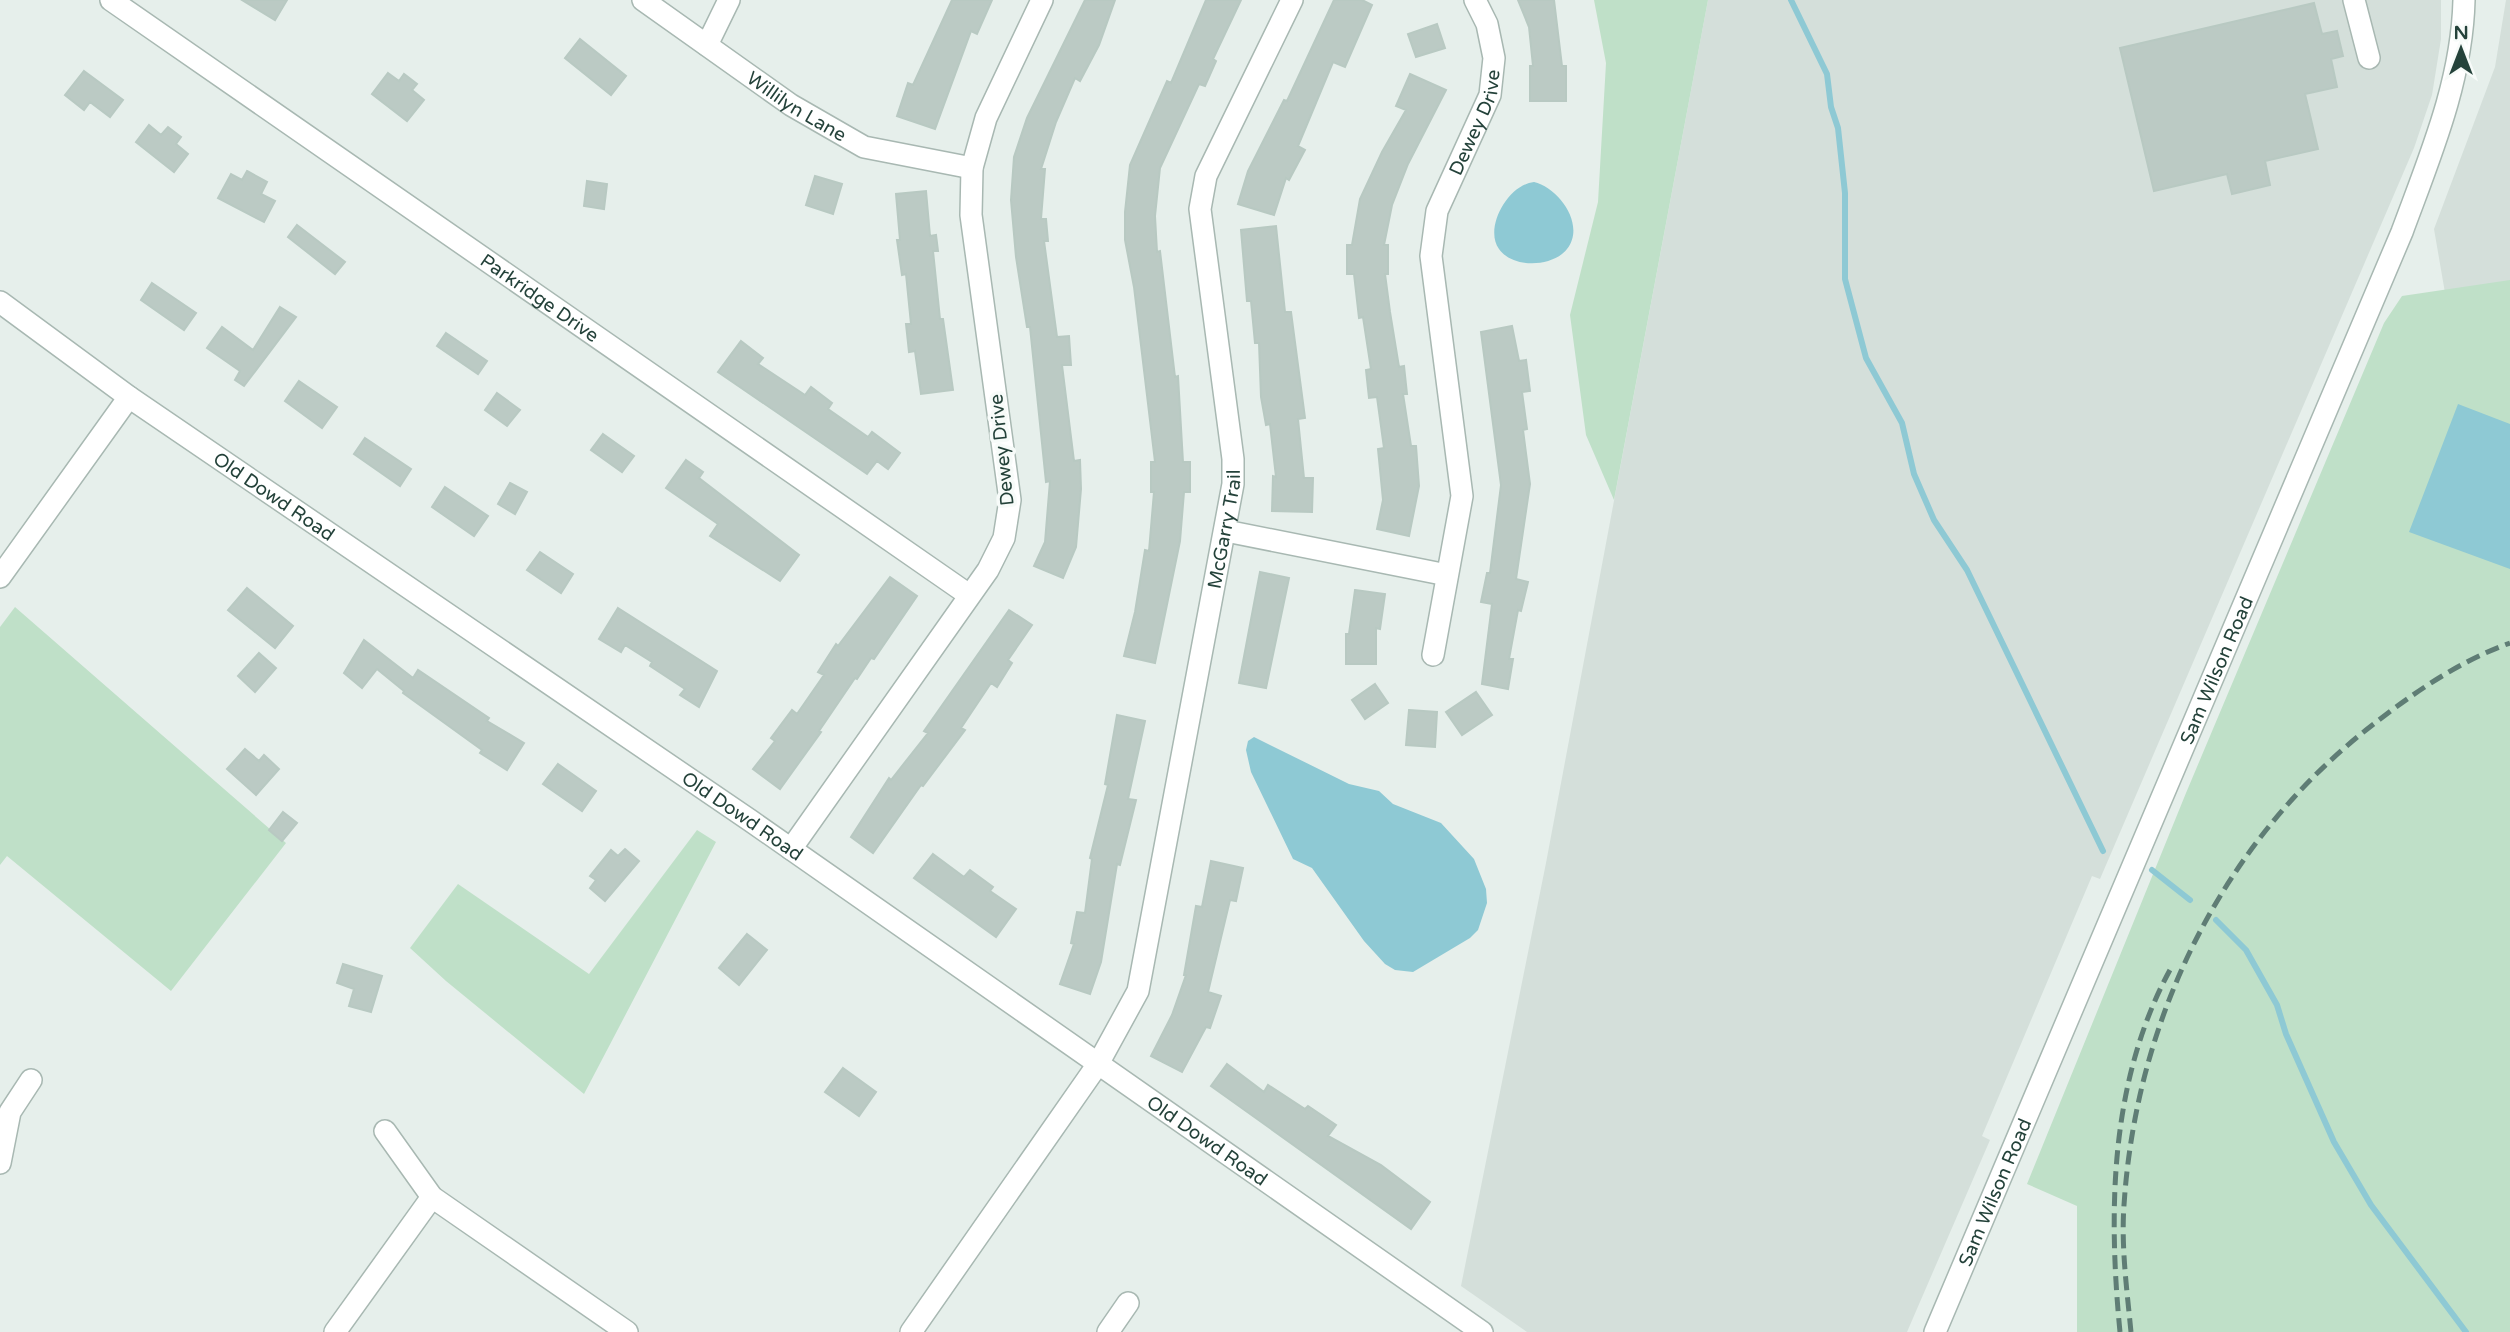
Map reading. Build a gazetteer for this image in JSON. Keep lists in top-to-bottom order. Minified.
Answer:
{"streets":{"street":["Willilyn Lane","Dewey Drive","Parkridge Drive","Old Dowd Road","McGarry Trail","Sam Wilson Road"]},"crossings":[["Willilyn Lane","Dewey Drive"],["Dewey Drive","Parkridge Drive"],["Dewey Drive","Old Dowd Road"],["Old Dowd Road","McGarry Trail"]],"north":"top"}
